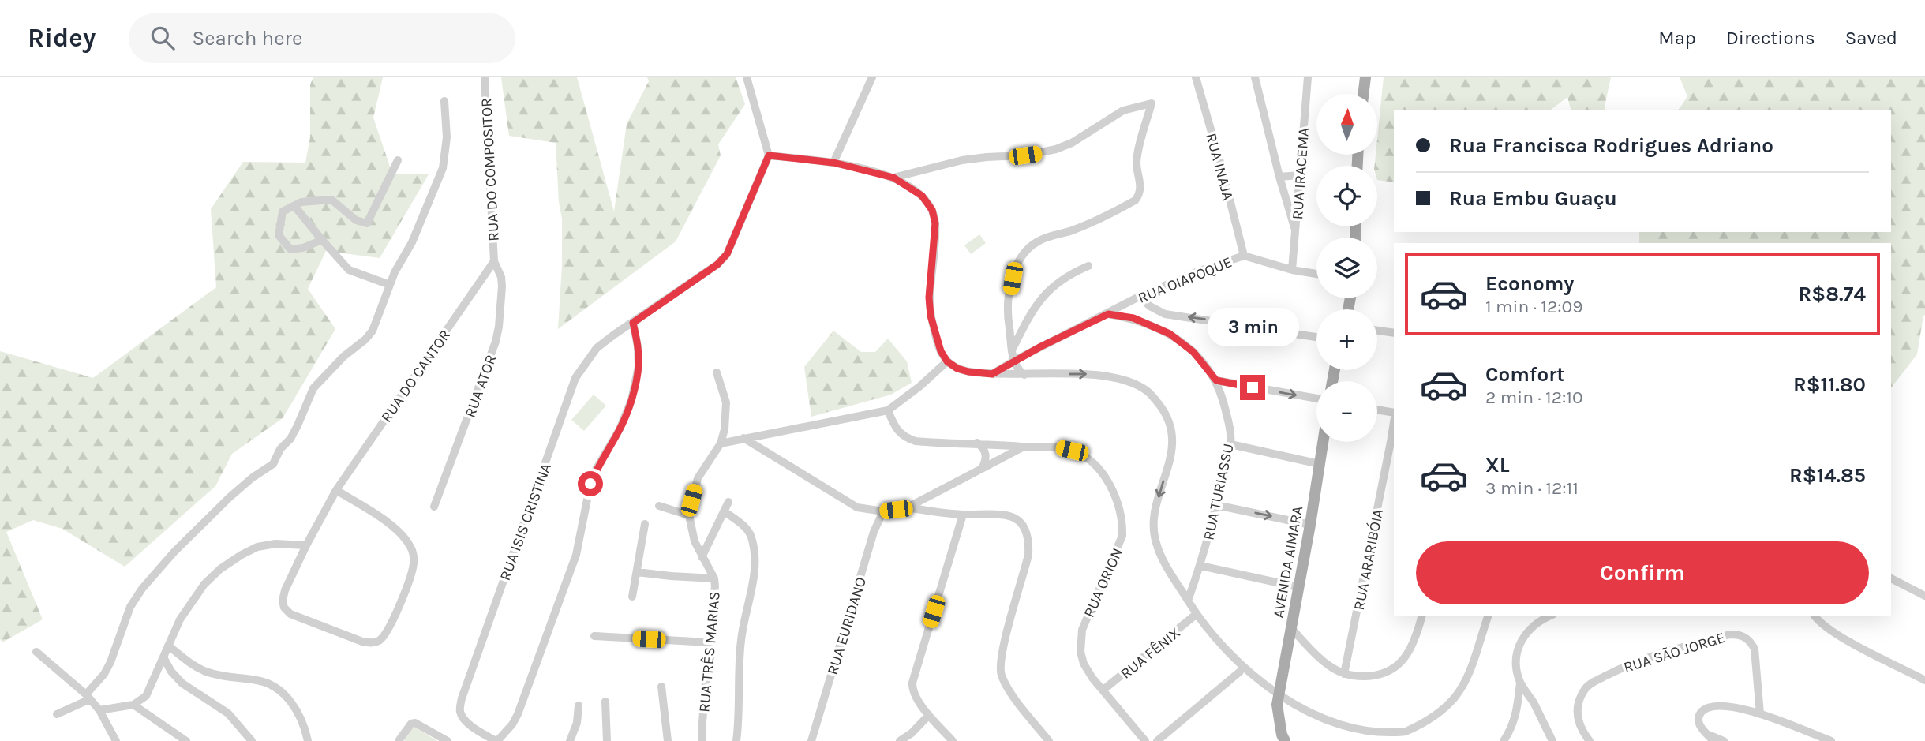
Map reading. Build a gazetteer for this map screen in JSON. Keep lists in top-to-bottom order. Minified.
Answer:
{"streets":{"main road":["AVENIDA AIMARA"],"street":["RUA INAJA","RUA DO COMPOSITOR","RUA IRACEMA","RUA OIAPOQUE","RUA DO CANTOR","RUA ATOR","RUA TURIASSU","RUA ISIS CRISTINA","RUA ARARIBÓIA","RUA ORION","RUA EURIDANO","RUA TRÊS MARIAS","RUA SÃO JORGE","RUA FÊNIX"]},"crossings":[["RUA INAJA","RUA OIAPOQUE"],["RUA DO COMPOSITOR","RUA DO CANTOR"],["RUA DO COMPOSITOR","RUA ATOR"],["RUA IRACEMA","RUA OIAPOQUE"],["RUA OIAPOQUE","RUA TURIASSU"],["RUA DO CANTOR","RUA ATOR"],["RUA ORION","RUA FÊNIX"]],"north":"top","page":{"header":"Ridey","search":"Search here","nav":["Map","Directions","Saved"],"map_buttons":["+","−"],"banner":["Rua Francisca Rodrigues Adriano","Rua Embu Guaçu"],"list":[{"name":"Economy","note":"1 min · 12:09","value":"R$8.74"},{"name":"Comfort","note":"2 min · 12:10","value":"R$11.80"},{"name":"XL","note":"3 min · 12:11","value":"R$14.85"}],"bubble":"3 min","buttons":"Confirm"}}
